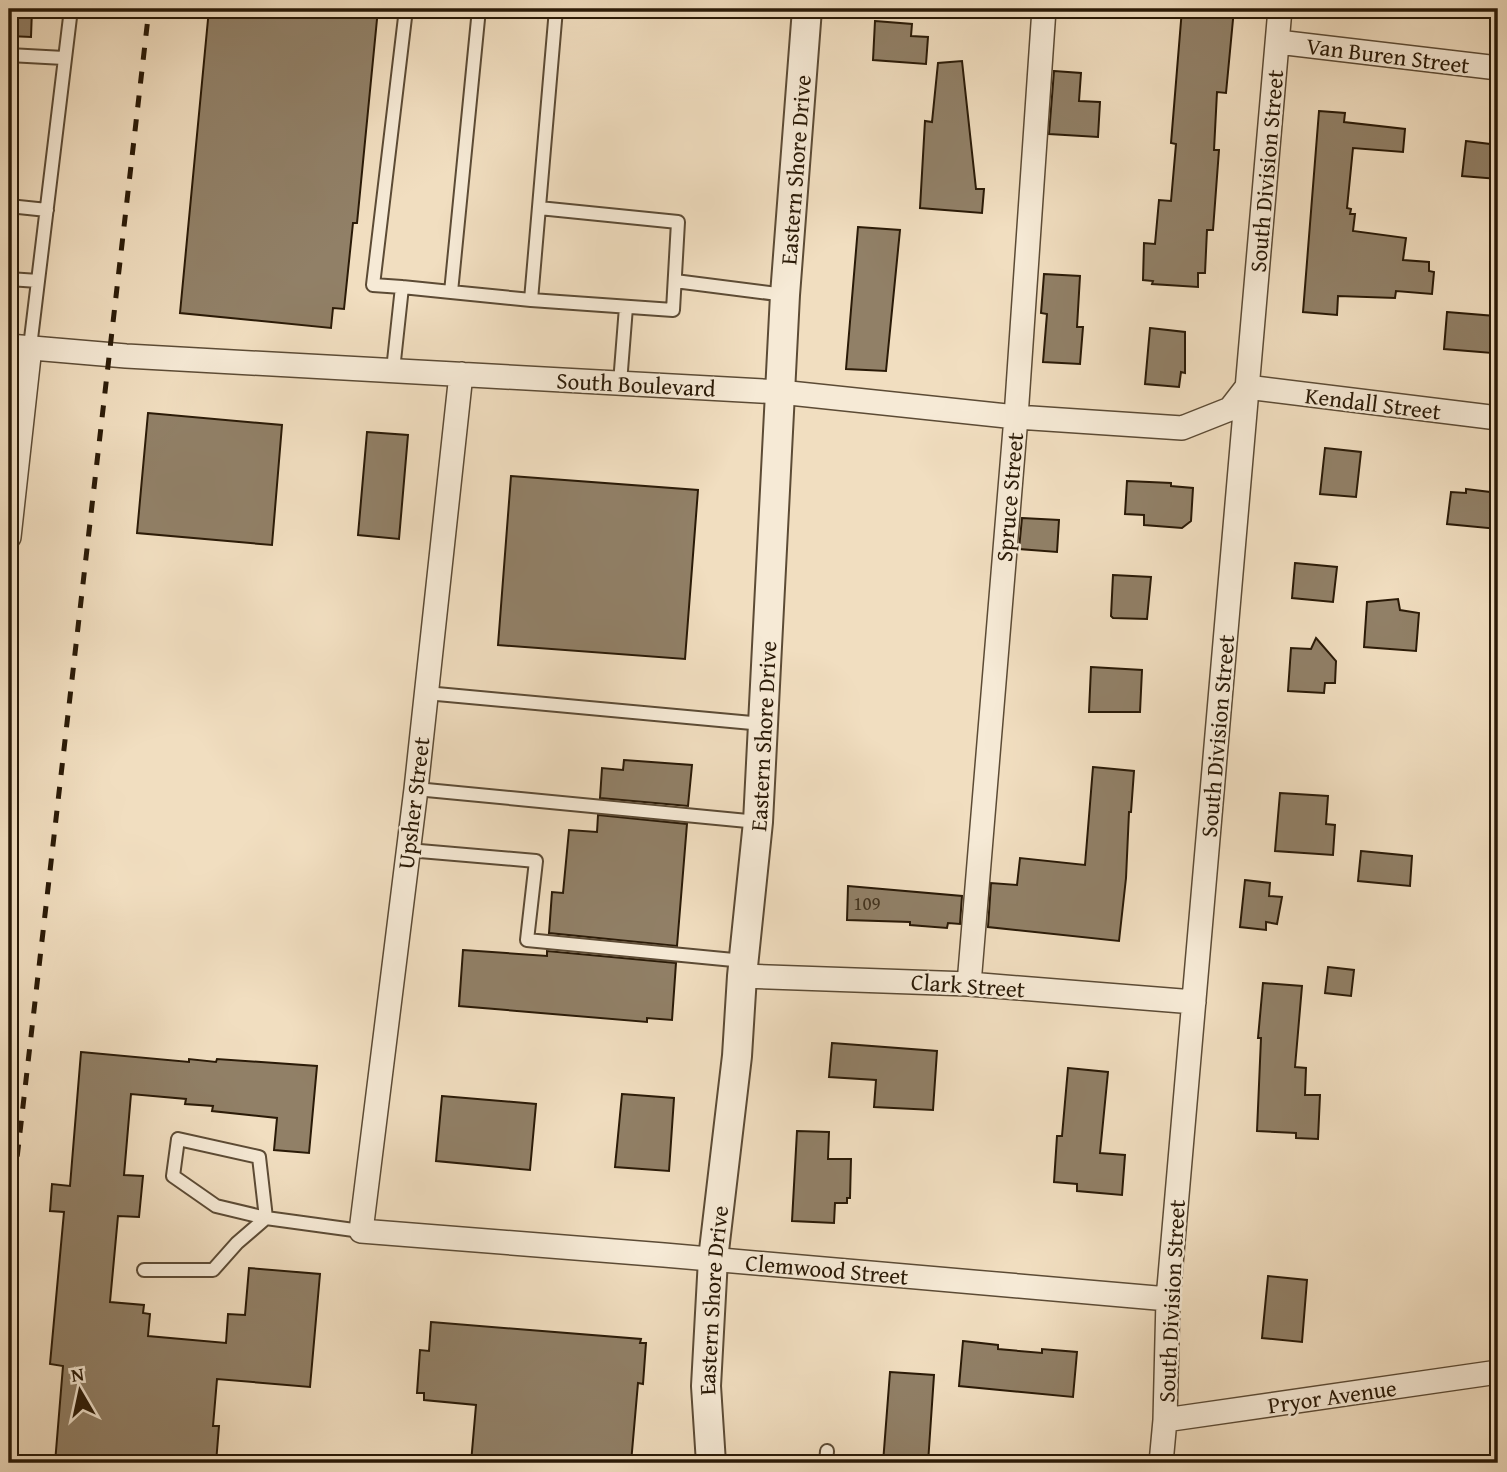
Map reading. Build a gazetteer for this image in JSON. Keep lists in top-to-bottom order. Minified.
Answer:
{"streets":{"street":["Van Buren Street","Eastern Shore Drive","South Division Street","South Boulevard","Kendall Street","Spruce Street","Upsher Street","Clark Street","Clemwood Street","Pryor Avenue"]},"crossings":[["Van Buren Street","South Division Street"],["Eastern Shore Drive","South Boulevard"],["Eastern Shore Drive","Clark Street"],["Eastern Shore Drive","Clemwood Street"],["South Division Street","South Boulevard"],["South Division Street","Kendall Street"],["South Division Street","Clark Street"],["South Division Street","Clemwood Street"],["South Division Street","Pryor Avenue"],["South Boulevard","Kendall Street"],["South Boulevard","Spruce Street"],["South Boulevard","Upsher Street"],["Spruce Street","Clark Street"],["Upsher Street","Clemwood Street"]],"house_numbers":["109"],"north":"top"}
